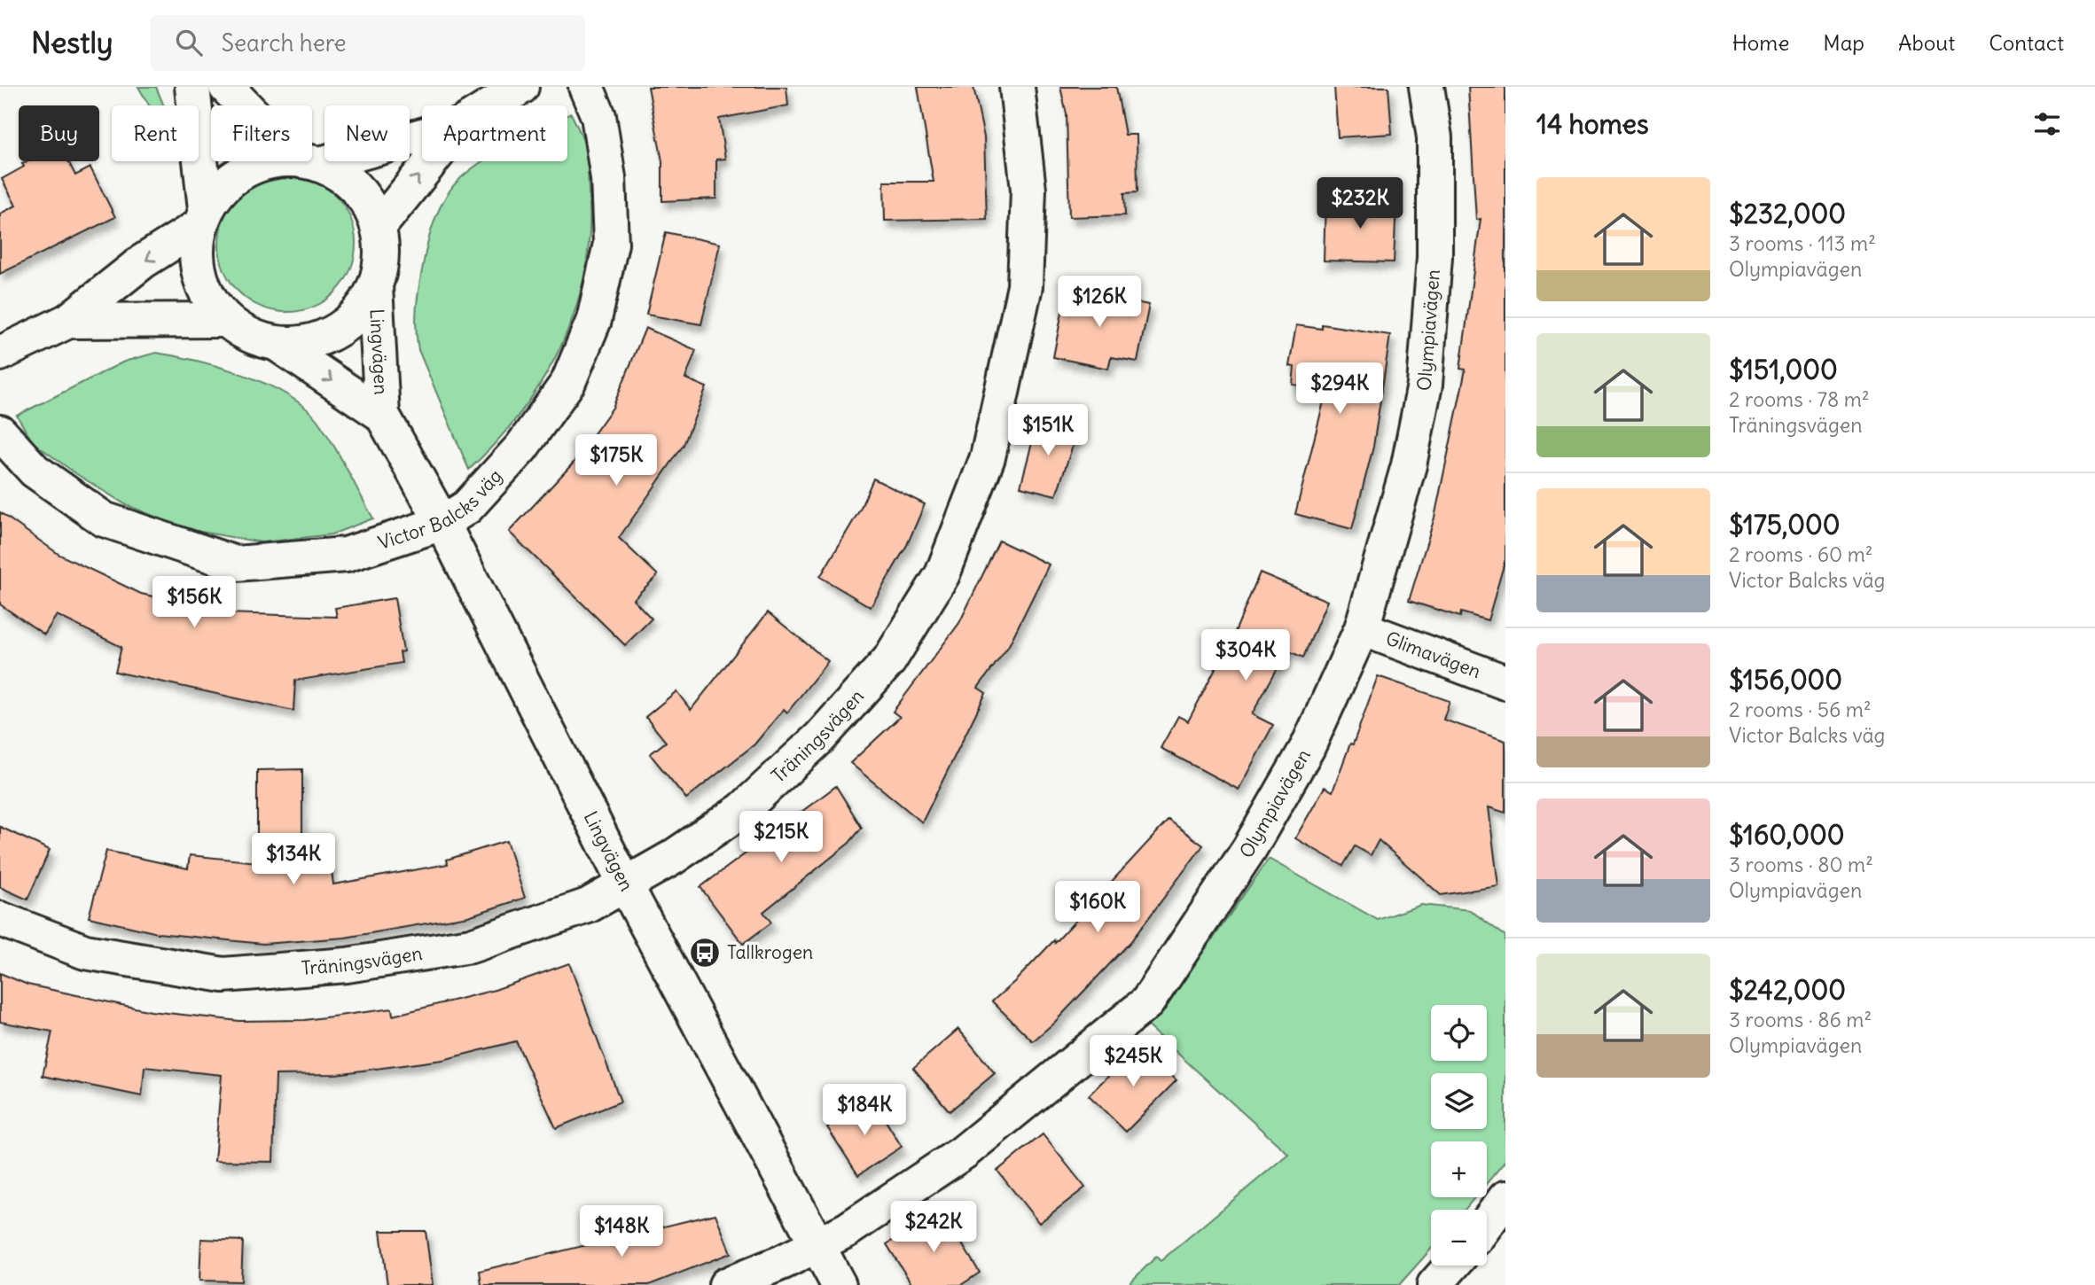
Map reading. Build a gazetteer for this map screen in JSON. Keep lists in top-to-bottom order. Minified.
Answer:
{"streets":{"street":["Olympiavägen","Lingvägen","Victor Balcks väg","Glimavägen","Träningsvägen"]},"crossings":[["Olympiavägen","Lingvägen"],["Olympiavägen","Glimavägen"],["Lingvägen","Victor Balcks väg"],["Lingvägen","Träningsvägen"]],"places":{"bus stop":["Tallkrogen"]},"page":{"header":"Nestly","search":"Search here","nav":["Home","Map","About","Contact"],"heading":"14 homes","chip":["Buy","Rent","Filters","New","Apartment"],"list":[{"name":"$232,000","note":"3 rooms · 113 m² · Olympiavägen"},{"name":"$151,000","note":"2 rooms · 78 m² · Träningsvägen"},{"name":"$175,000","note":"2 rooms · 60 m² · Victor Balcks väg"},{"name":"$156,000","note":"2 rooms · 56 m² · Victor Balcks väg"},{"name":"$160,000","note":"3 rooms · 80 m² · Olympiavägen"},{"name":"$242,000","note":"3 rooms · 86 m² · Olympiavägen"}],"price":["$232K","$126K","$294K","$151K","$175K","$156K","$304K","$215K","$134K","$160K","$245K","$184K","$242K","$148K"],"map_buttons":["+","−"]}}
